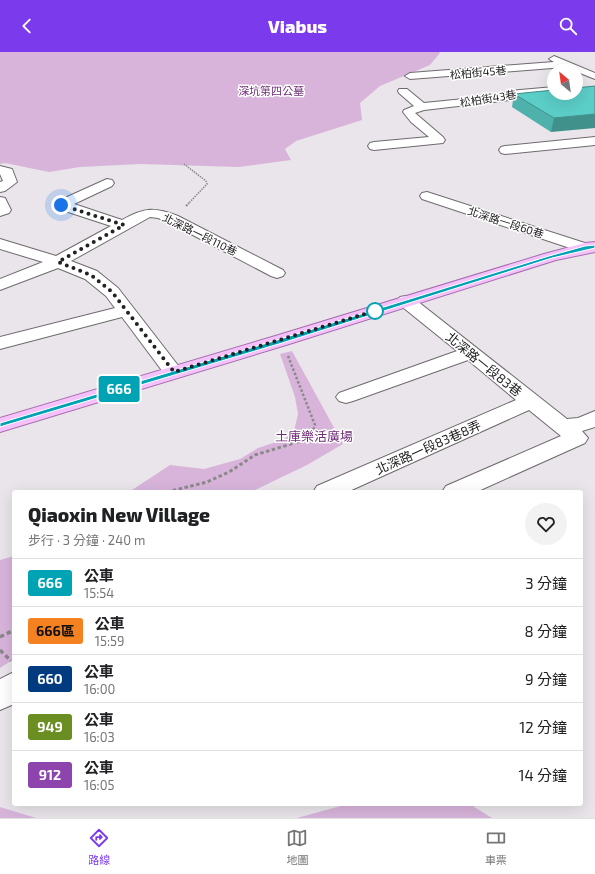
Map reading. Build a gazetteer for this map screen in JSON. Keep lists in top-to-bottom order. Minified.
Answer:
{"streets":{"street":["松柏街43巷","北深路一段60巷","北深路一段110巷","北深路一段83巷","北深路一段83巷8弄"]},"crossings":[["北深路一段83巷","北深路一段83巷8弄"]],"parks":["深坑第四公墓","土庫樂活廣場"],"lines":["bus line 666"],"north":"top left","page":{"header":"Viabus","on_map":"666","heading":["Qiaoxin New Village","步行 · 3 分鐘 · 240 m"],"list":[{"mark":"666","name":"公車","note":"15:54","value":"3 分鐘"},{"mark":"666區","name":"公車","note":"15:59","value":"8 分鐘"},{"mark":"660","name":"公車","note":"16:00","value":"9 分鐘"},{"mark":"949","name":"公車","note":"16:03","value":"12 分鐘"},{"mark":"912","name":"公車","note":"16:05","value":"14 分鐘"}],"tabs":["路線","地圖","車票"]}}
